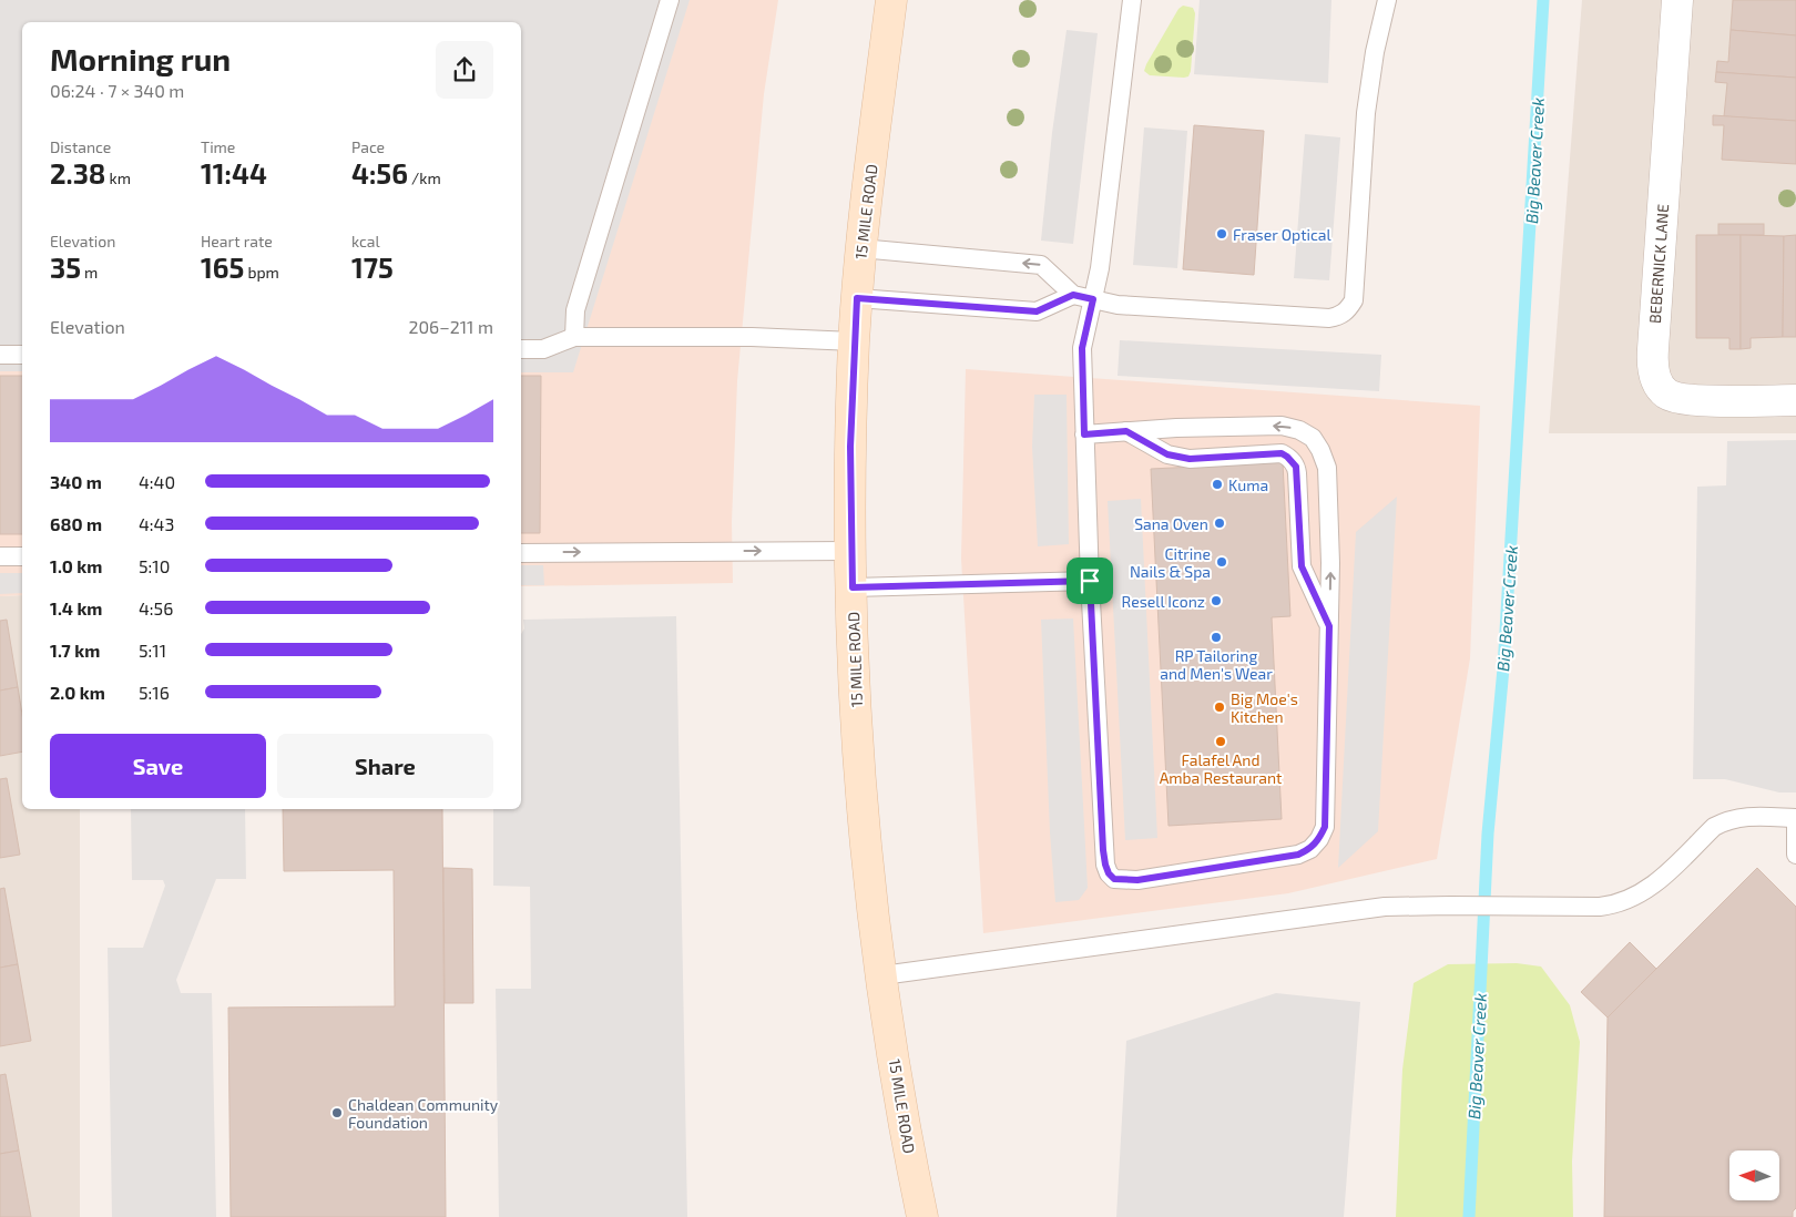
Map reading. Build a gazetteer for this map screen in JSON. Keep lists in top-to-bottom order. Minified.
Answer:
{"streets":{"main road":["15 MILE ROAD"],"street":["BEBERNICK LANE"]},"water":["Big Beaver Creek"],"places":["Fraser Optical","Kuma","Sana Oven","Citrine Nails & Spa","Resell Iconz","RP Tailoring and Men's Wear","Big Moe's Kitchen","Falafel And Amba Restaurant","Chaldean Community Foundation"],"north":"left","page":{"heading":["Morning run","06:24 · 7 × 340 m"],"stats":[["Distance","2.38 km"],["Time","11:44"],["Pace","4:56 /km"],["Elevation","35 m"],["Heart rate","165 bpm"],["kcal","175"]],"chart":["Elevation","206–211 m"],"list":[{"name":"340 m","note":"4:40"},{"name":"680 m","note":"4:43"},{"name":"1.0 km","note":"5:10"},{"name":"1.4 km","note":"4:56"},{"name":"1.7 km","note":"5:11"},{"name":"2.0 km","note":"5:16"}],"buttons":["Save","Share"]}}
